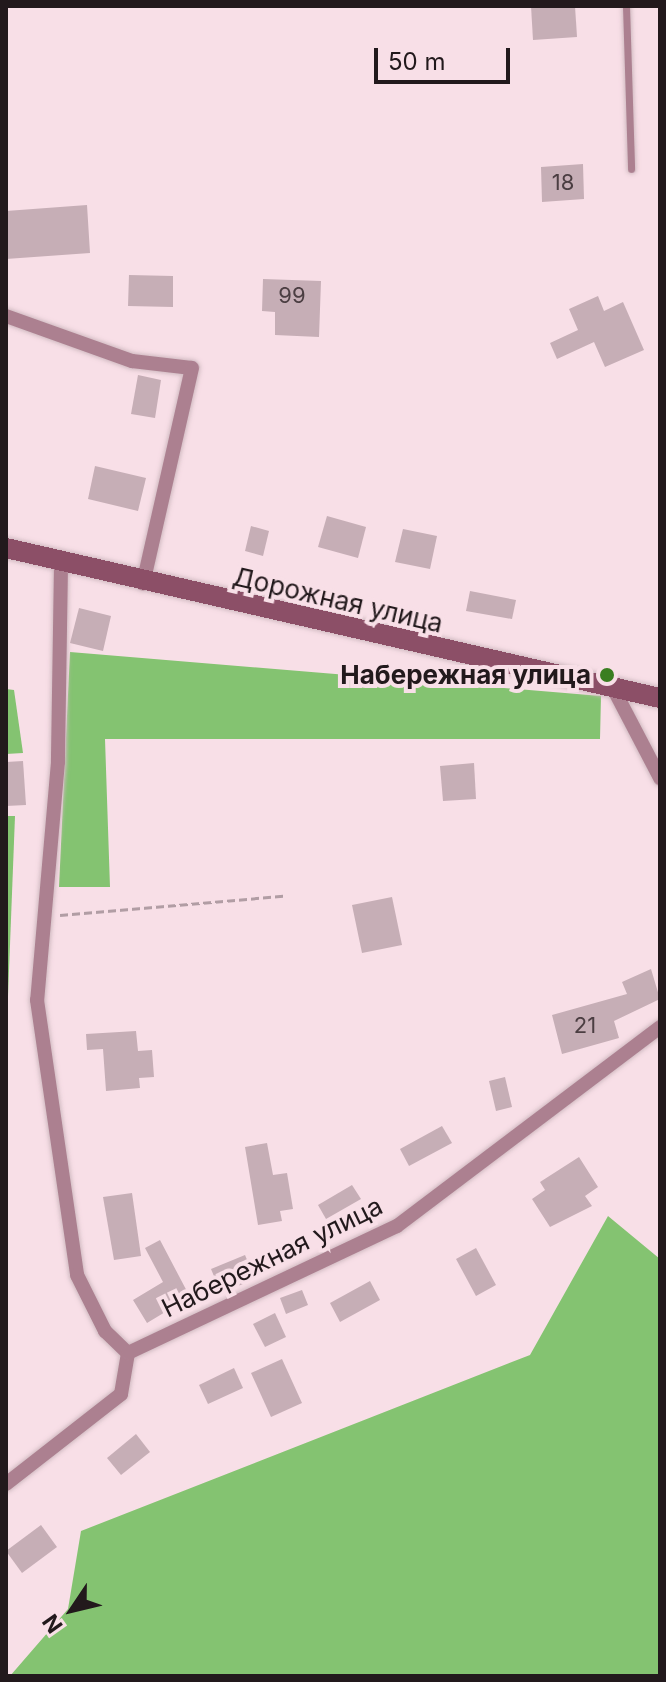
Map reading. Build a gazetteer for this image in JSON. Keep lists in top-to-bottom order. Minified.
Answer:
{"streets":{"street":["Дорожная улица","Набережная улица"]},"places":["Набережная улица"],"house_numbers":["18","99","21"],"scale_bar":"50 m","north":"bottom left"}
